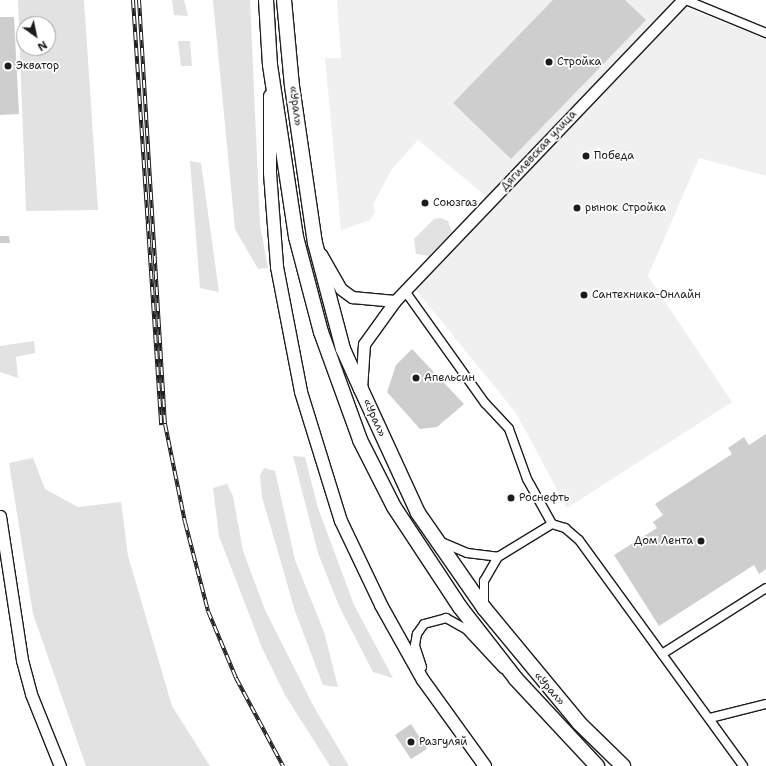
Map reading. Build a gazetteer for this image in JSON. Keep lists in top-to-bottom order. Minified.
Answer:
{"streets":{"highway":["«Урал»"],"street":["Дягилевская улица"]},"crossings":[["«Урал»","Дягилевская улица"]],"places":["Стройка","Экватор","Победа","Союзгаз","рынок Стройка","Сантехника-Онлайн","Апельсин","Роснефть","Дом Лента","Разгуляй"],"north":"bottom right"}
